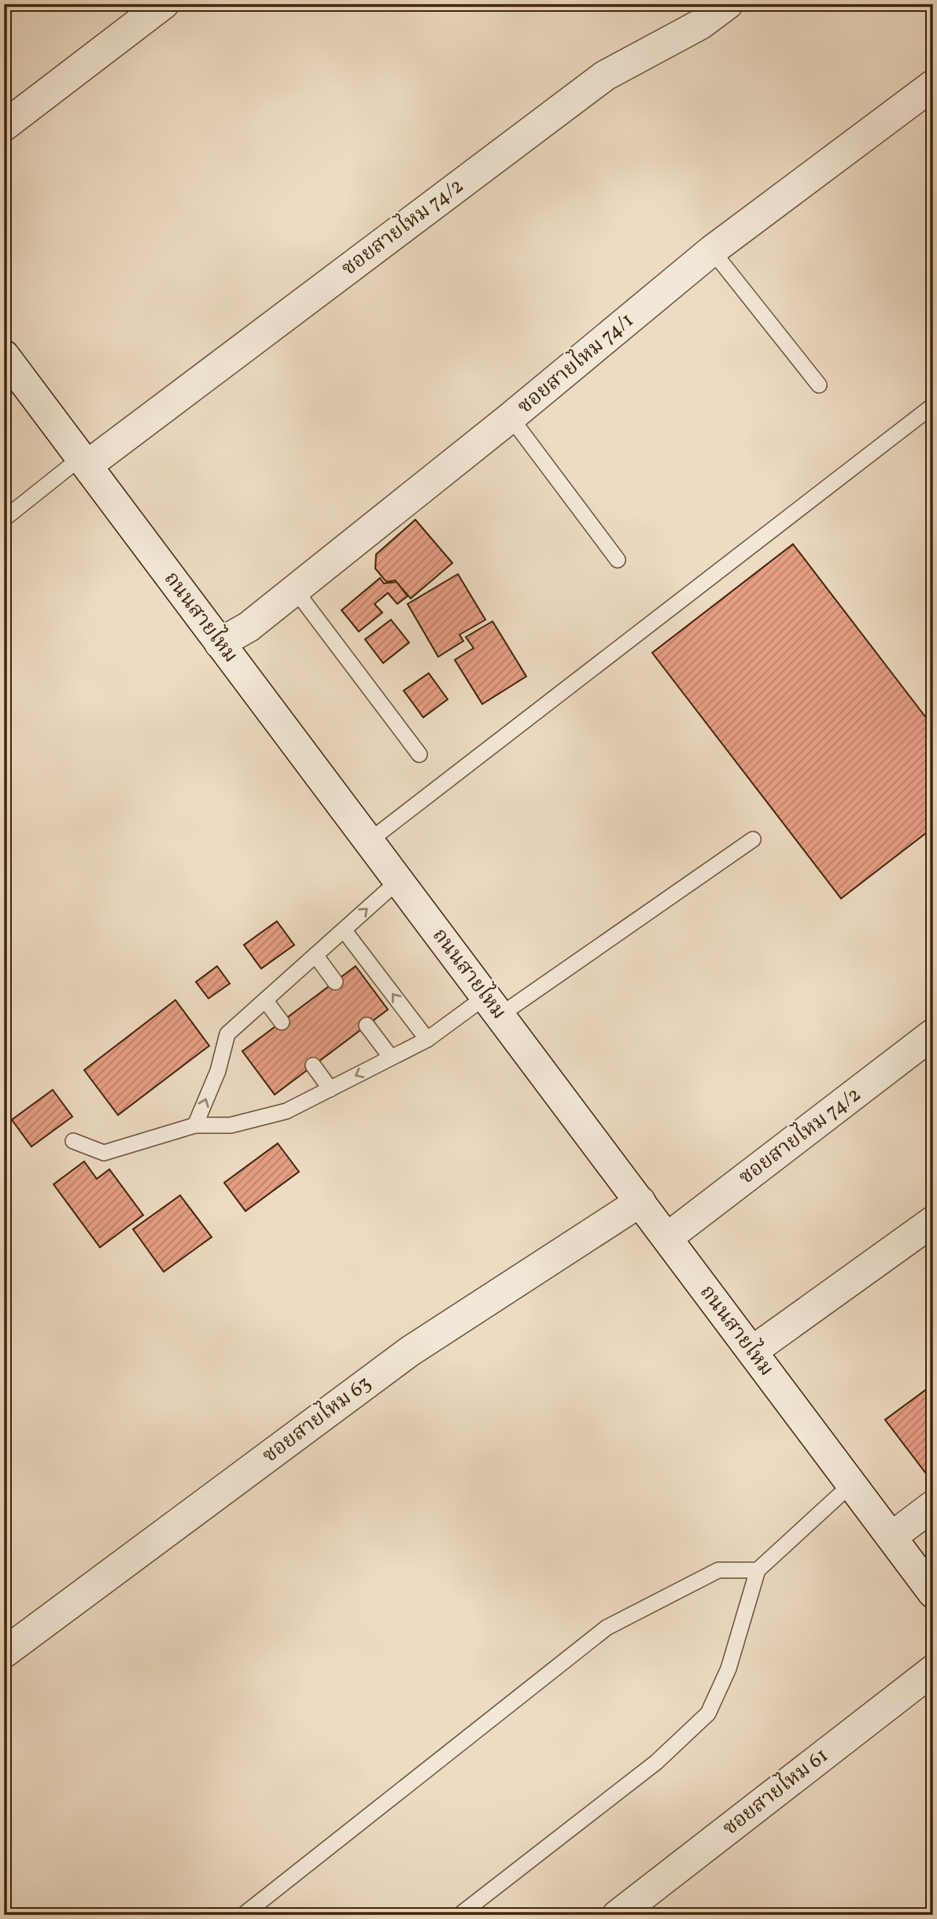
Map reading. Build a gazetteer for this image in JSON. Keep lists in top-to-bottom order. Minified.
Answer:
{"streets":{"street":["ซอยสายไหม 74/2","ซอยสายไหม 74/1","ถนนสายไหม","ซอยสายไหม 63","ซอยสายไหม 61"]},"crossings":[["ซอยสายไหม 74/2","ถนนสายไหม"],["ซอยสายไหม 74/1","ถนนสายไหม"],["ถนนสายไหม","ซอยสายไหม 63"]]}
